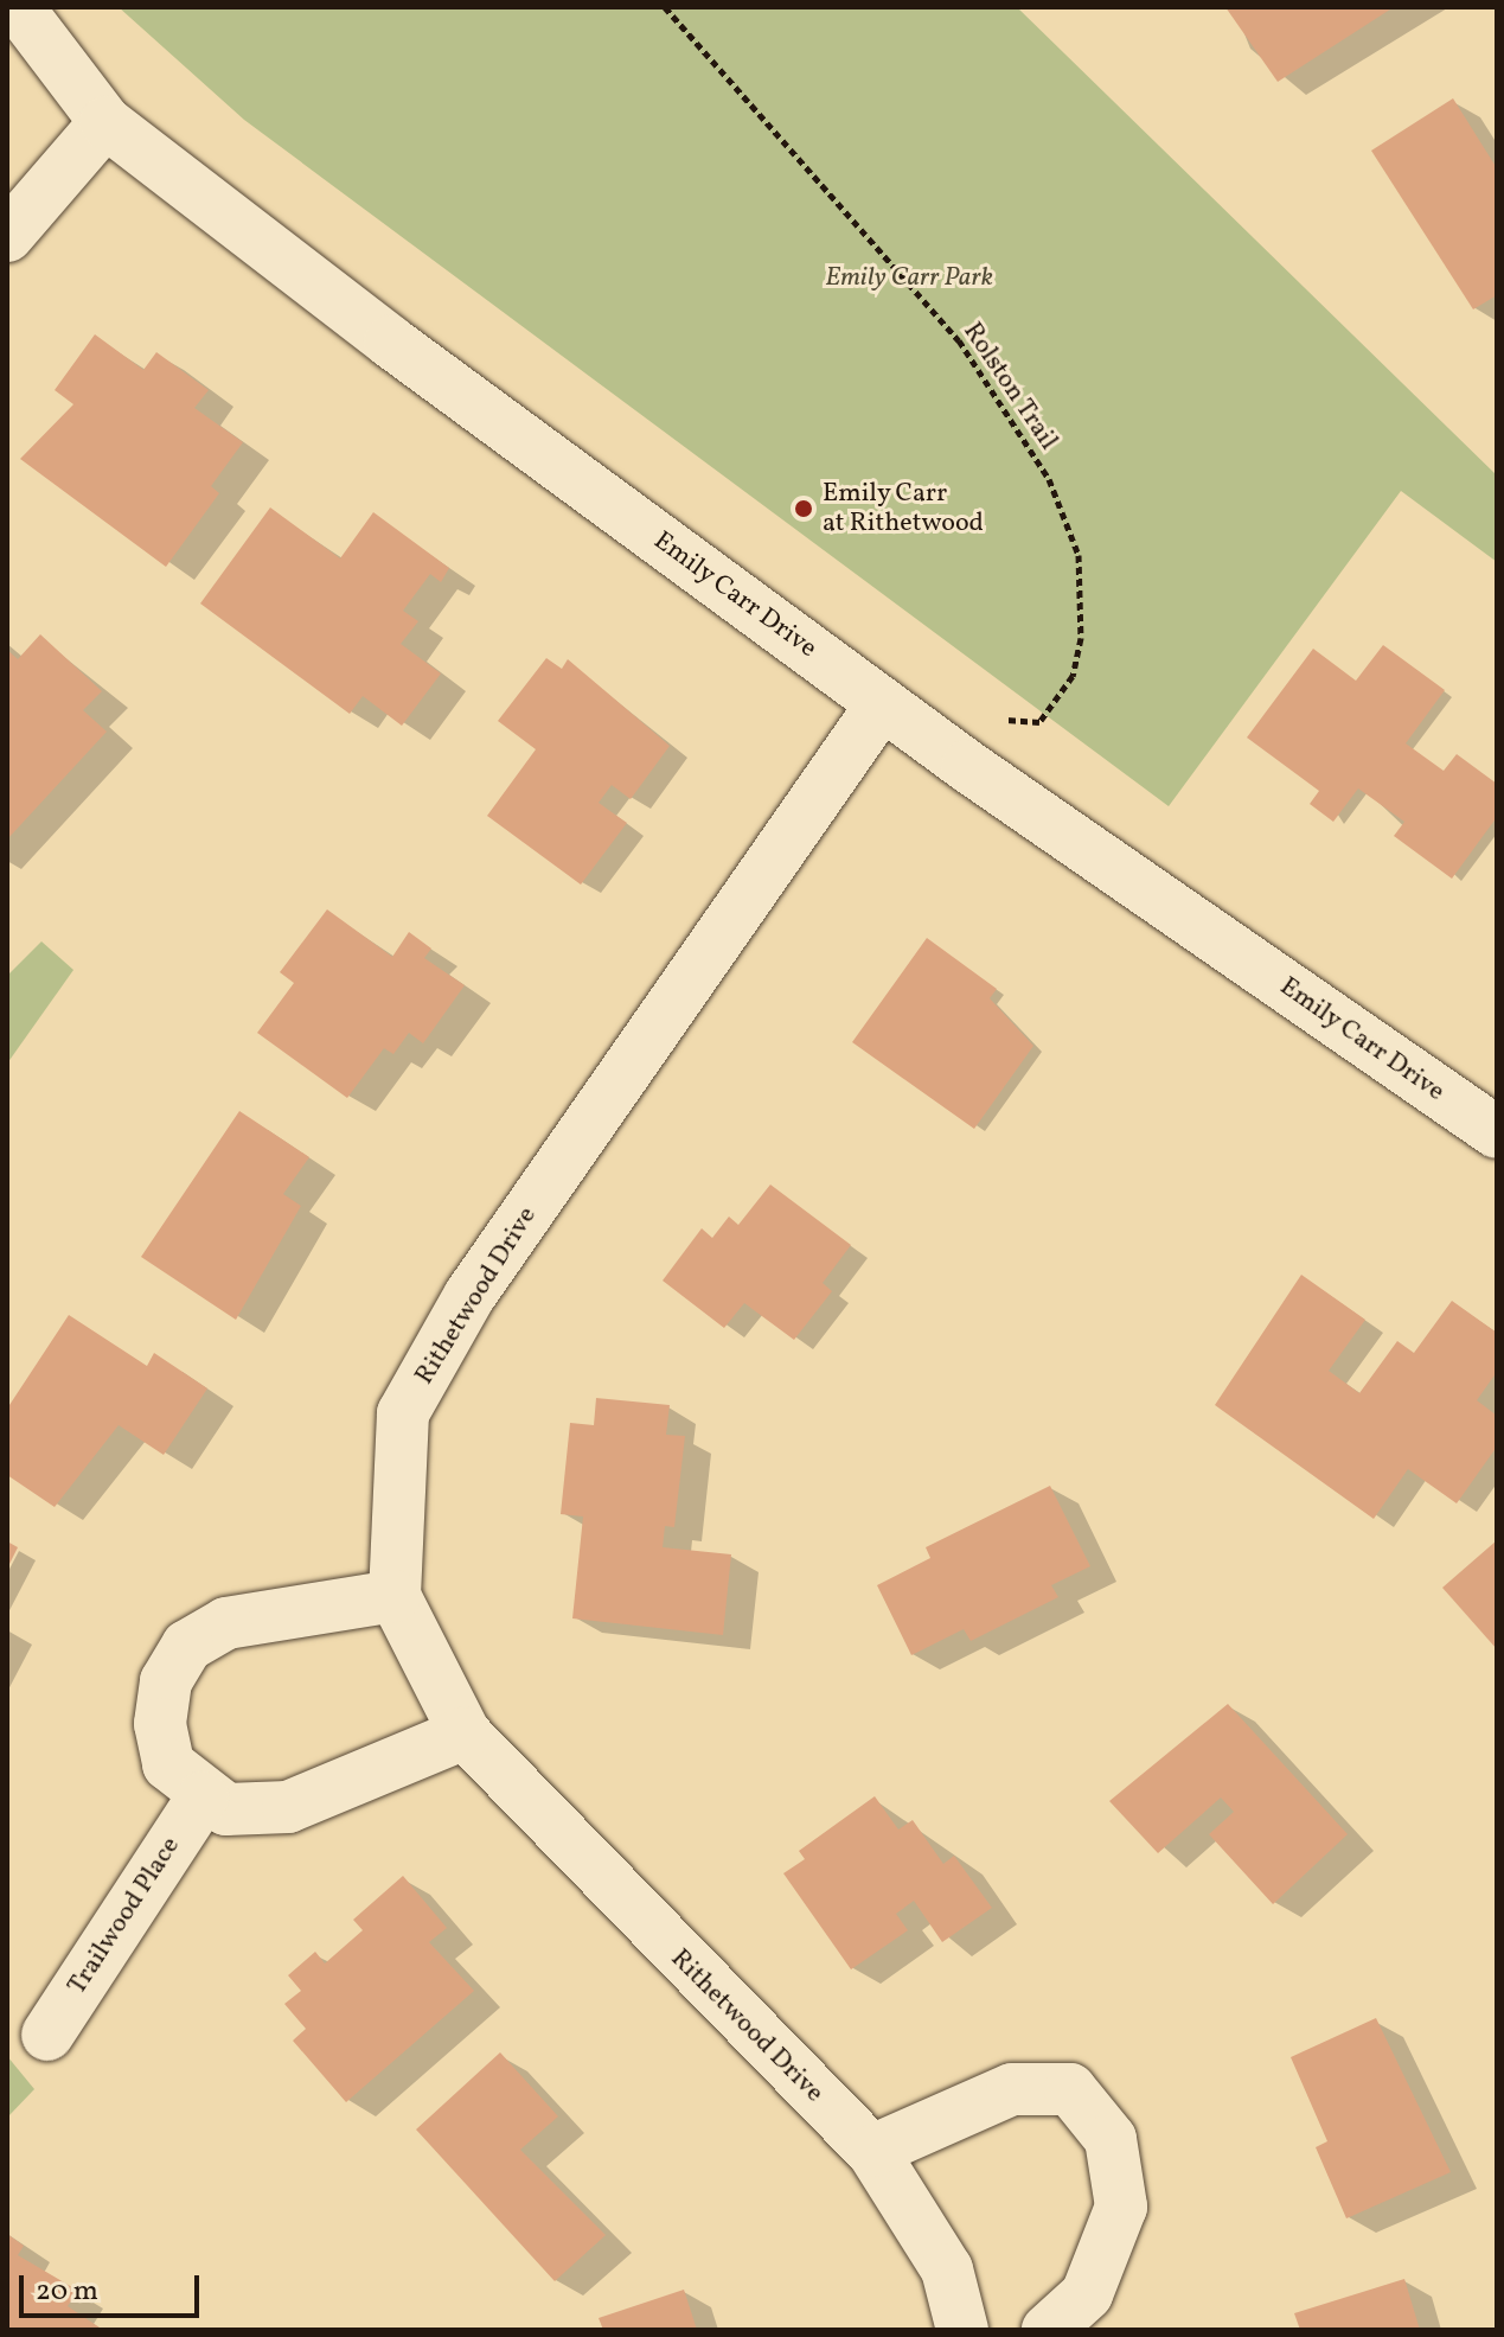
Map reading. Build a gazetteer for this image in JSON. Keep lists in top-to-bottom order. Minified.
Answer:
{"streets":{"street":["Emily Carr Drive","Rithetwood Drive","Trailwood Place"],"path":["Rolston Trail"]},"crossings":[["Rolston Trail","Emily Carr Drive"],["Emily Carr Drive","Rithetwood Drive"]],"parks":["Emily Carr Park"],"places":["Emily Carr at Rithetwood"],"scale_bar":"20 m"}
